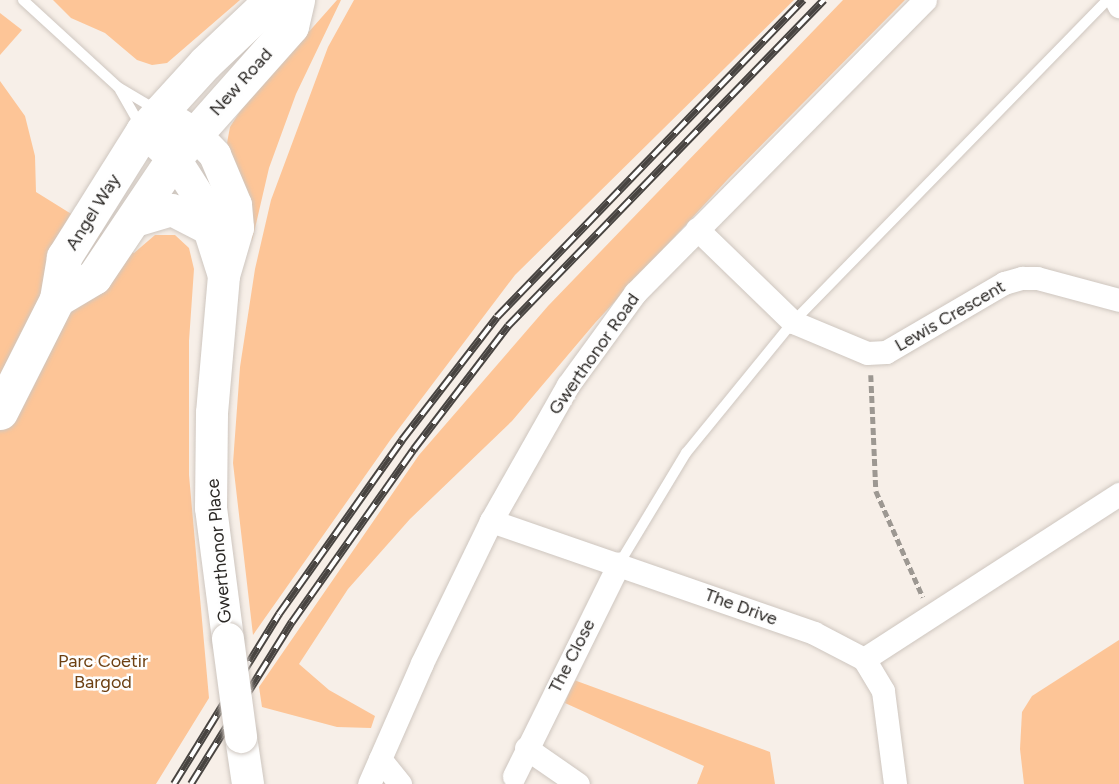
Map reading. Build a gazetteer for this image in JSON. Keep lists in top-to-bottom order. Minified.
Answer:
{"streets":{"main road":["New Road","Angel Way"],"street":["Lewis Crescent","Gwerthonor Road","Gwerthonor Place","The Drive","The Close"]},"crossings":[["New Road","Angel Way"],["New Road","Gwerthonor Place"],["Angel Way","Gwerthonor Place"],["Gwerthonor Road","The Drive"],["The Drive","The Close"]],"parks":["Parc Coetir Bargod"]}
